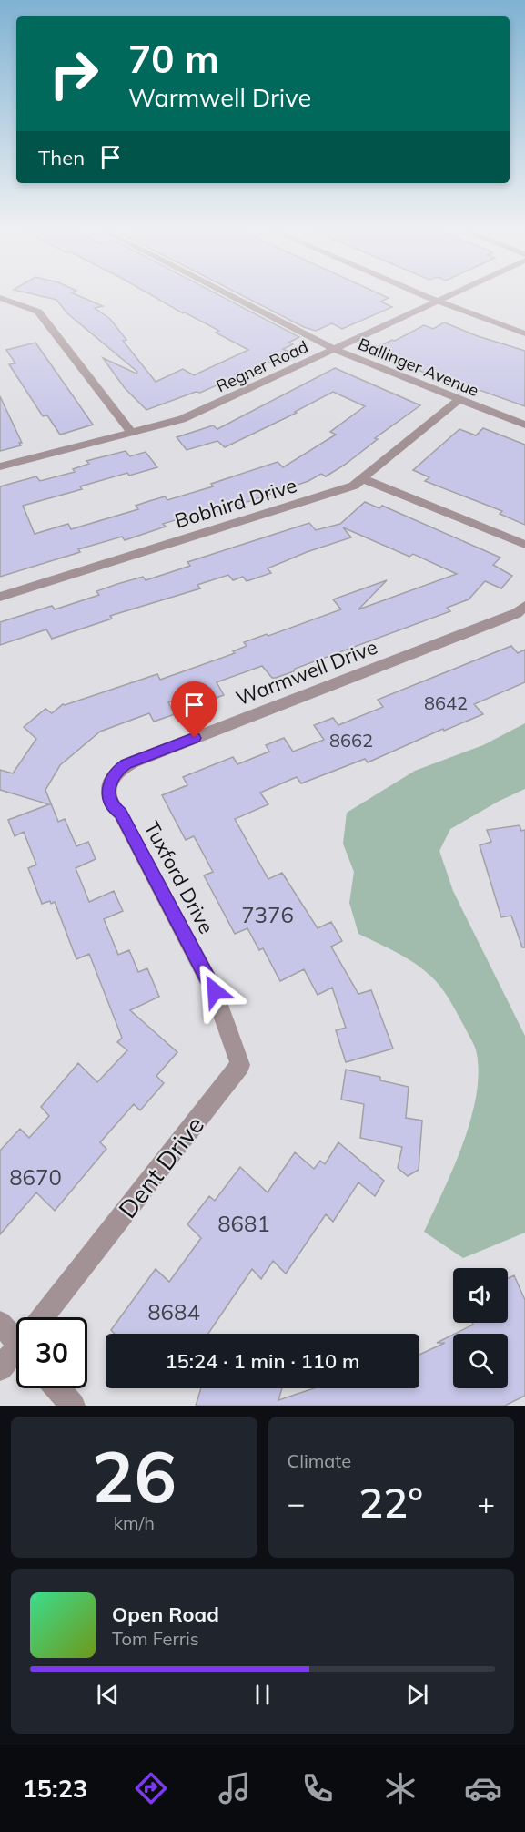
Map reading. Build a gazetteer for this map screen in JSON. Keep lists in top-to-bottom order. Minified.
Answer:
{"streets":{"street":["Regner Road","Ballinger Avenue","Bobhird Drive","Warmwell Drive","Tuxford Drive","Dent Drive"]},"crossings":[["Regner Road","Ballinger Avenue"],["Ballinger Avenue","Bobhird Drive"],["Warmwell Drive","Tuxford Drive"],["Tuxford Drive","Dent Drive"]],"house_numbers":["8642","8662","7376","8670","8681","8684"],"page":{"turn":["70 m","Warmwell Drive"],"then":"Then","limit":"30","trip":"15:24 · 1 min · 110 m","tile":[["26","km/h"],"Climate"],"heat":["−","22°","+"],"song":["Open Road","Tom Ferris"],"tabs":"15:23"}}
